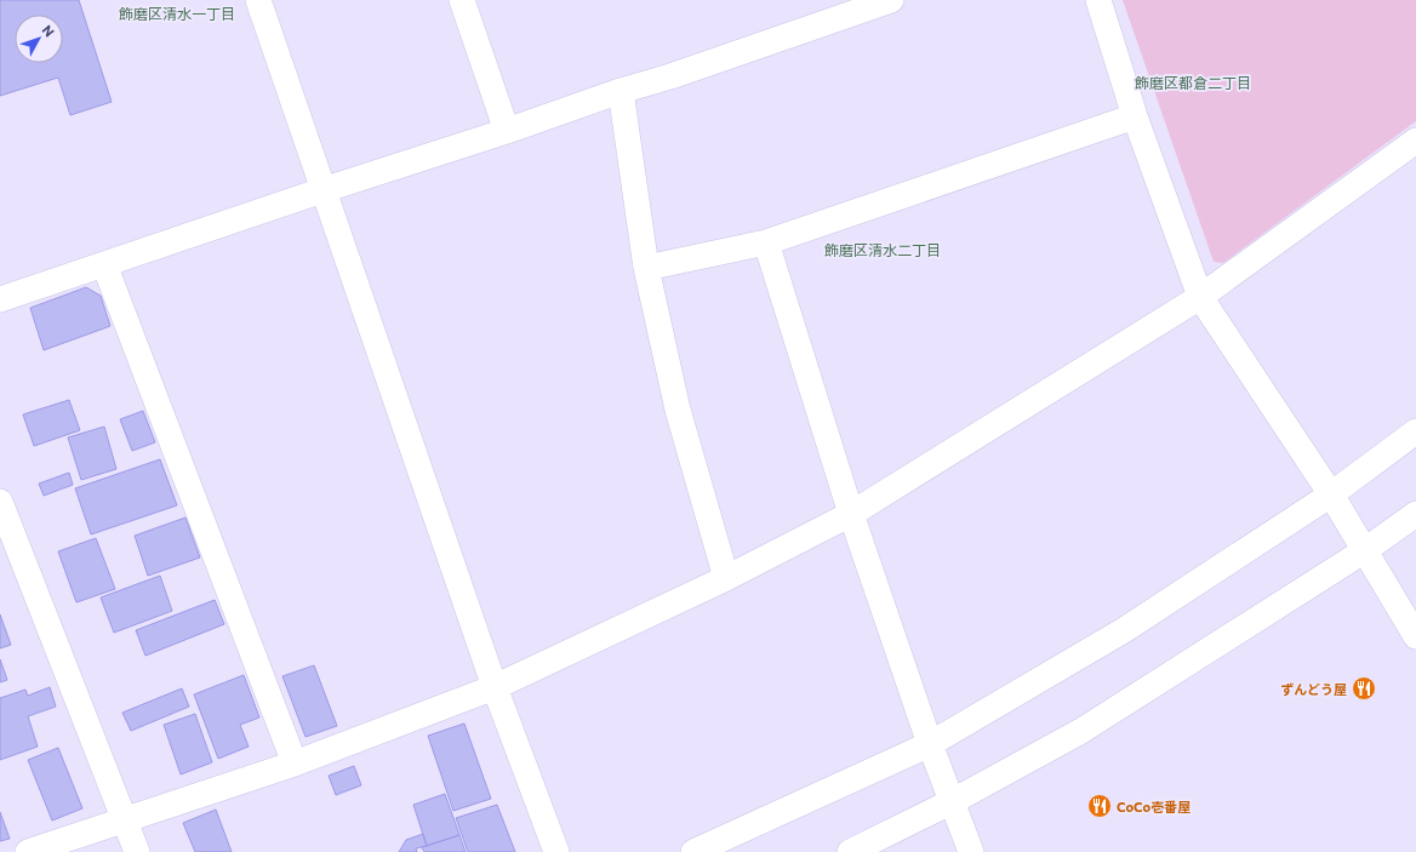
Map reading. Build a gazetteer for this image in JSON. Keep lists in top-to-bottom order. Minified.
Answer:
{"districts":["飾磨区清水一丁目","飾磨区都倉二丁目","飾磨区清水二丁目"],"places":{"restaurant":["ずんどう屋","CoCo壱番屋"]},"north":"top right"}
